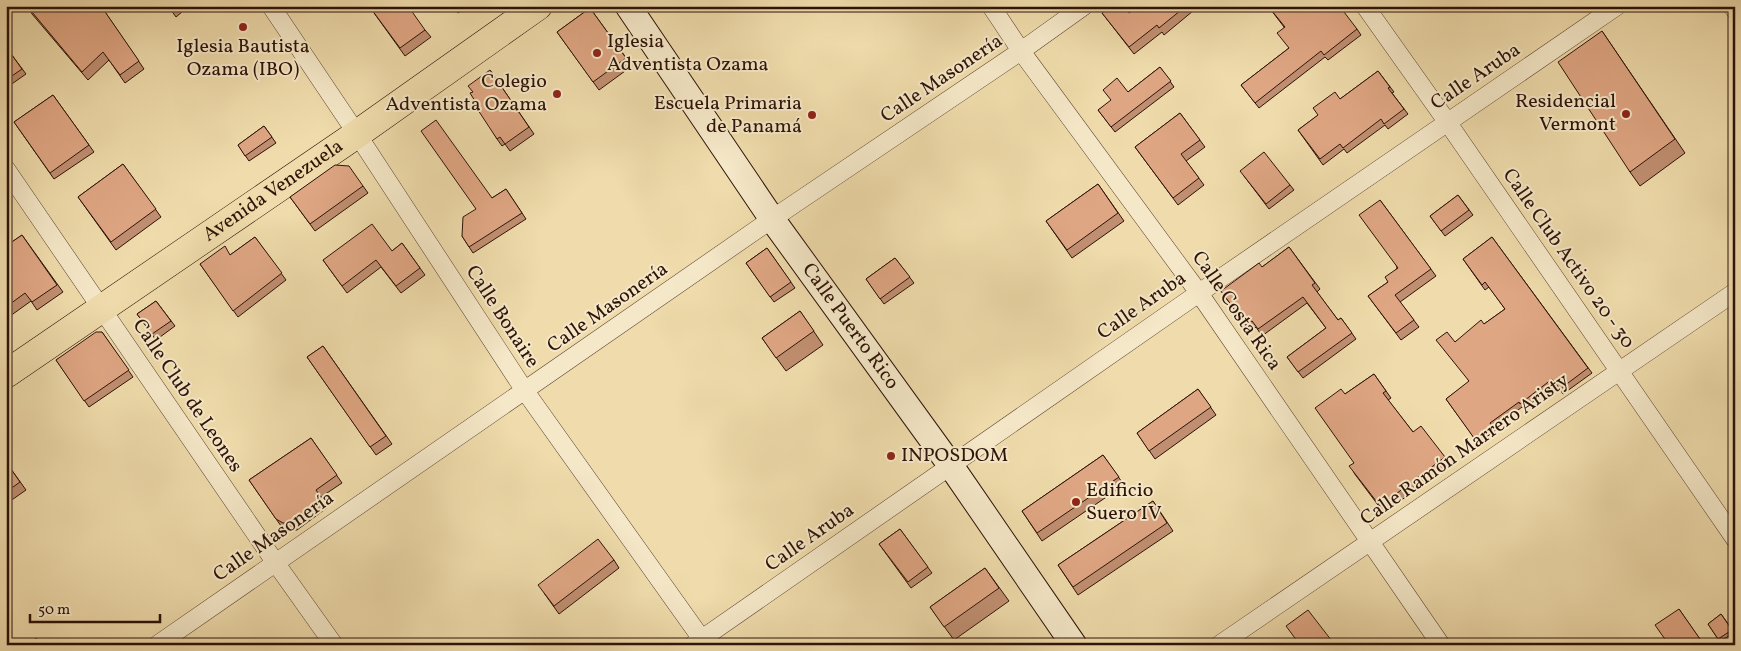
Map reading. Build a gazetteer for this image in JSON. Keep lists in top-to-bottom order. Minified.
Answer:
{"streets":{"main road":["Avenida Venezuela"],"street":["Calle Aruba","Calle Masonería","Calle Club Activo 20 - 30","Calle Costa Rica","Calle Bonaire","Calle Puerto Rico","Calle Club de Leones","Calle Ramón Marrero Aristy"]},"crossings":[["Calle Aruba","Calle Club Activo 20 - 30"],["Calle Aruba","Calle Costa Rica"],["Calle Aruba","Calle Bonaire"],["Calle Aruba","Calle Puerto Rico"],["Calle Masonería","Calle Costa Rica"],["Calle Masonería","Calle Bonaire"],["Calle Masonería","Calle Puerto Rico"],["Calle Masonería","Calle Club de Leones"],["Avenida Venezuela","Calle Bonaire"],["Avenida Venezuela","Calle Club de Leones"],["Calle Club Activo 20 - 30","Calle Ramón Marrero Aristy"],["Calle Costa Rica","Calle Ramón Marrero Aristy"]],"places":["Iglesia Bautista Ozama (IBO)","Iglesia Adventista Ozama","Colegio Adventista Ozama","Residencial Vermont","Escuela Primaria de Panamá","INPOSDOM","Edificio Suero IV"],"scale_bar":"50 m"}
